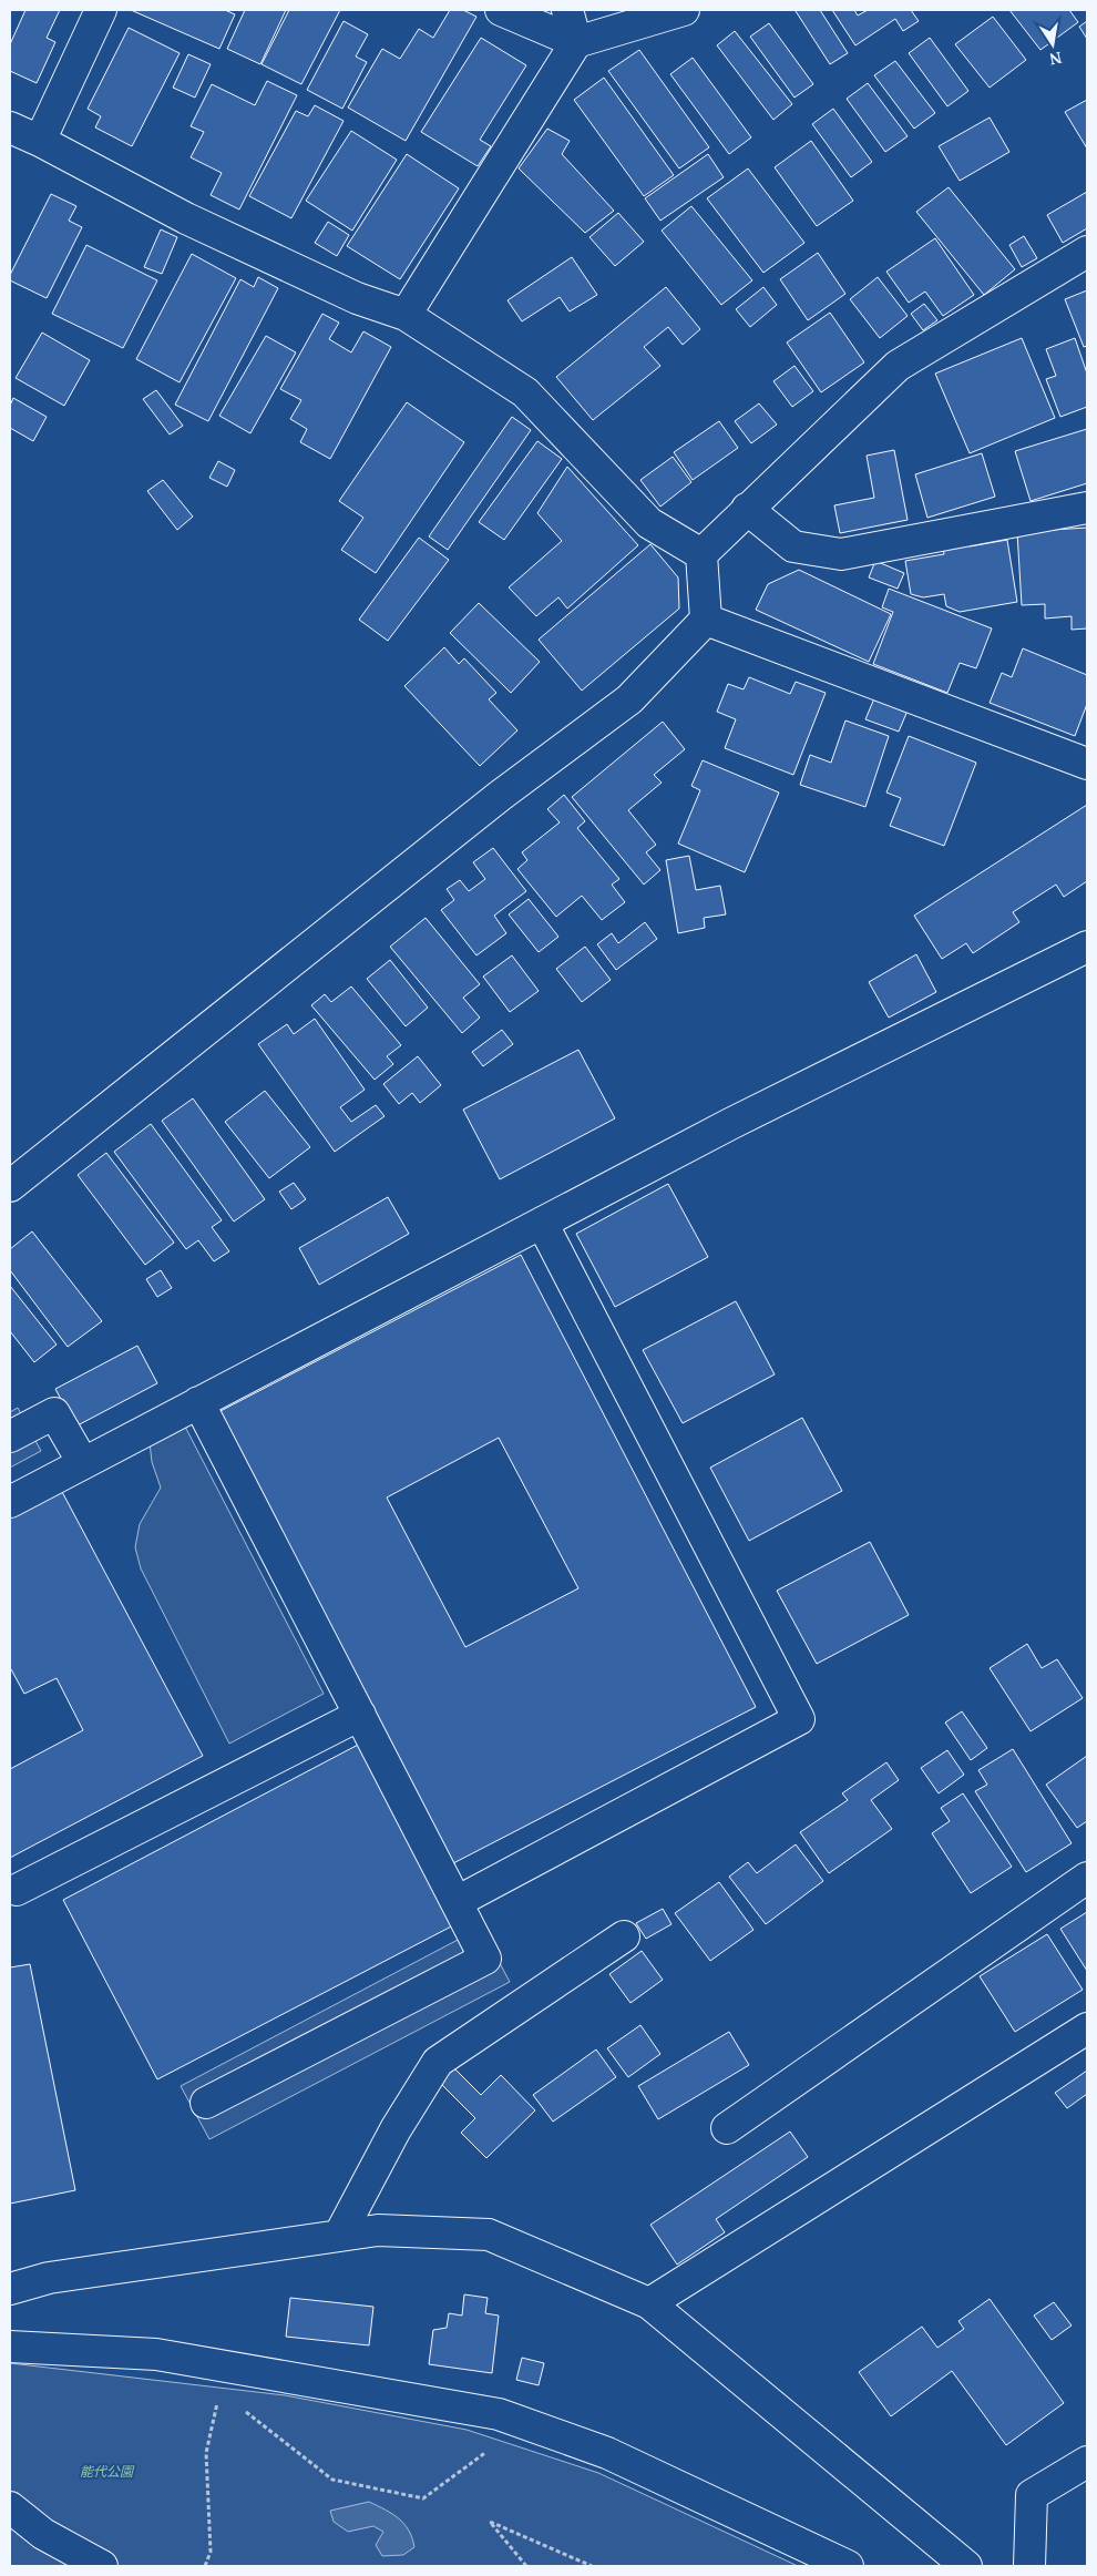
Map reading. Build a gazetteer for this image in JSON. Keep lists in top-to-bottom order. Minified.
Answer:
{"parks":["能代公園"],"north":"bottom"}
